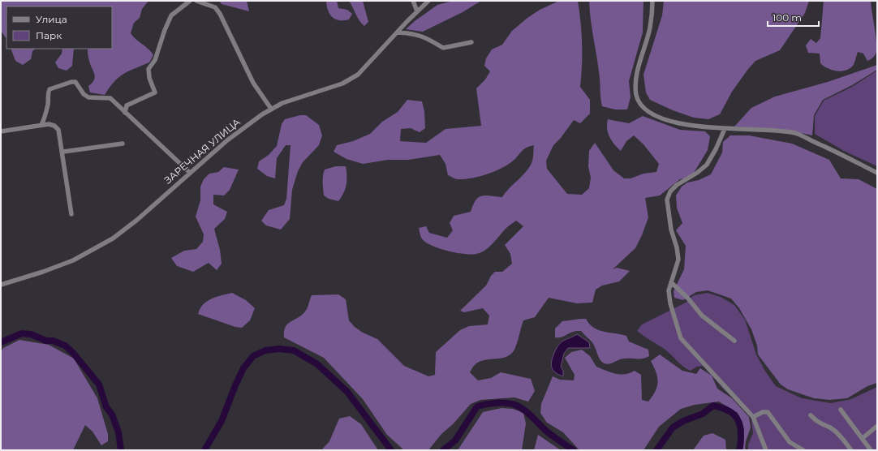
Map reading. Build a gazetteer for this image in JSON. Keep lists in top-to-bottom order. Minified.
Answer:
{"streets":{"street":["ЗАРЕЧНАЯ УЛИЦА"]},"legend":["Улица","Парк"],"scale_bar":"100 m"}
